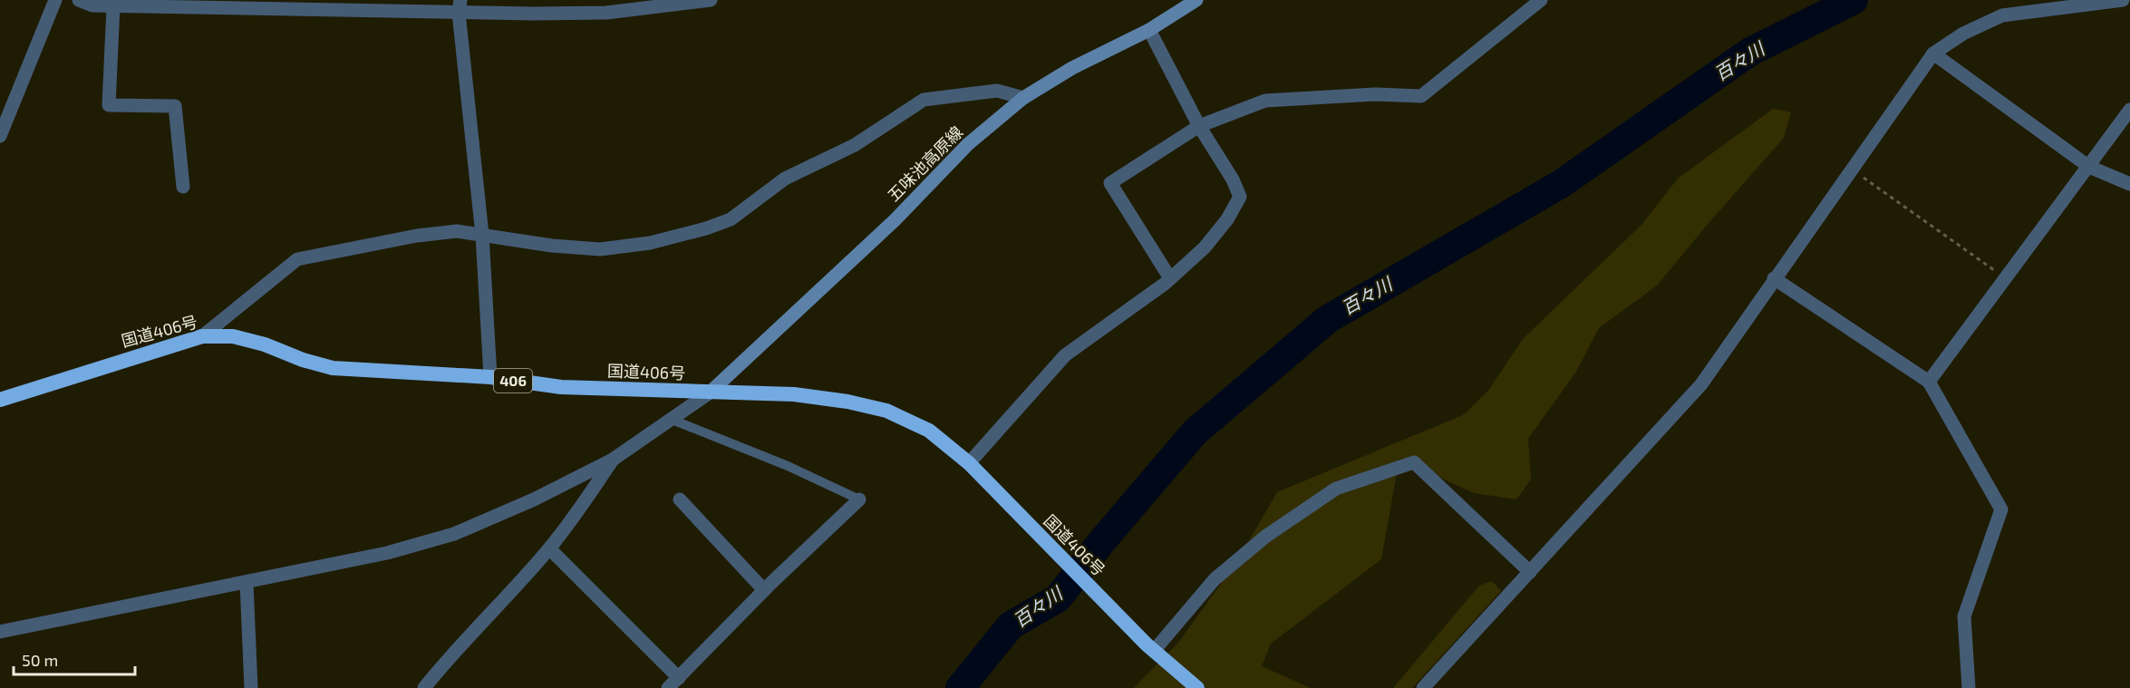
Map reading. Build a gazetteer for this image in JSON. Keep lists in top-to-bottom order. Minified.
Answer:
{"streets":{"highway":["国道406号","406"],"main road":["五味池高原線"]},"crossings":[["五味池高原線","国道406号"]],"water":["百々川"],"scale_bar":"50 m"}
